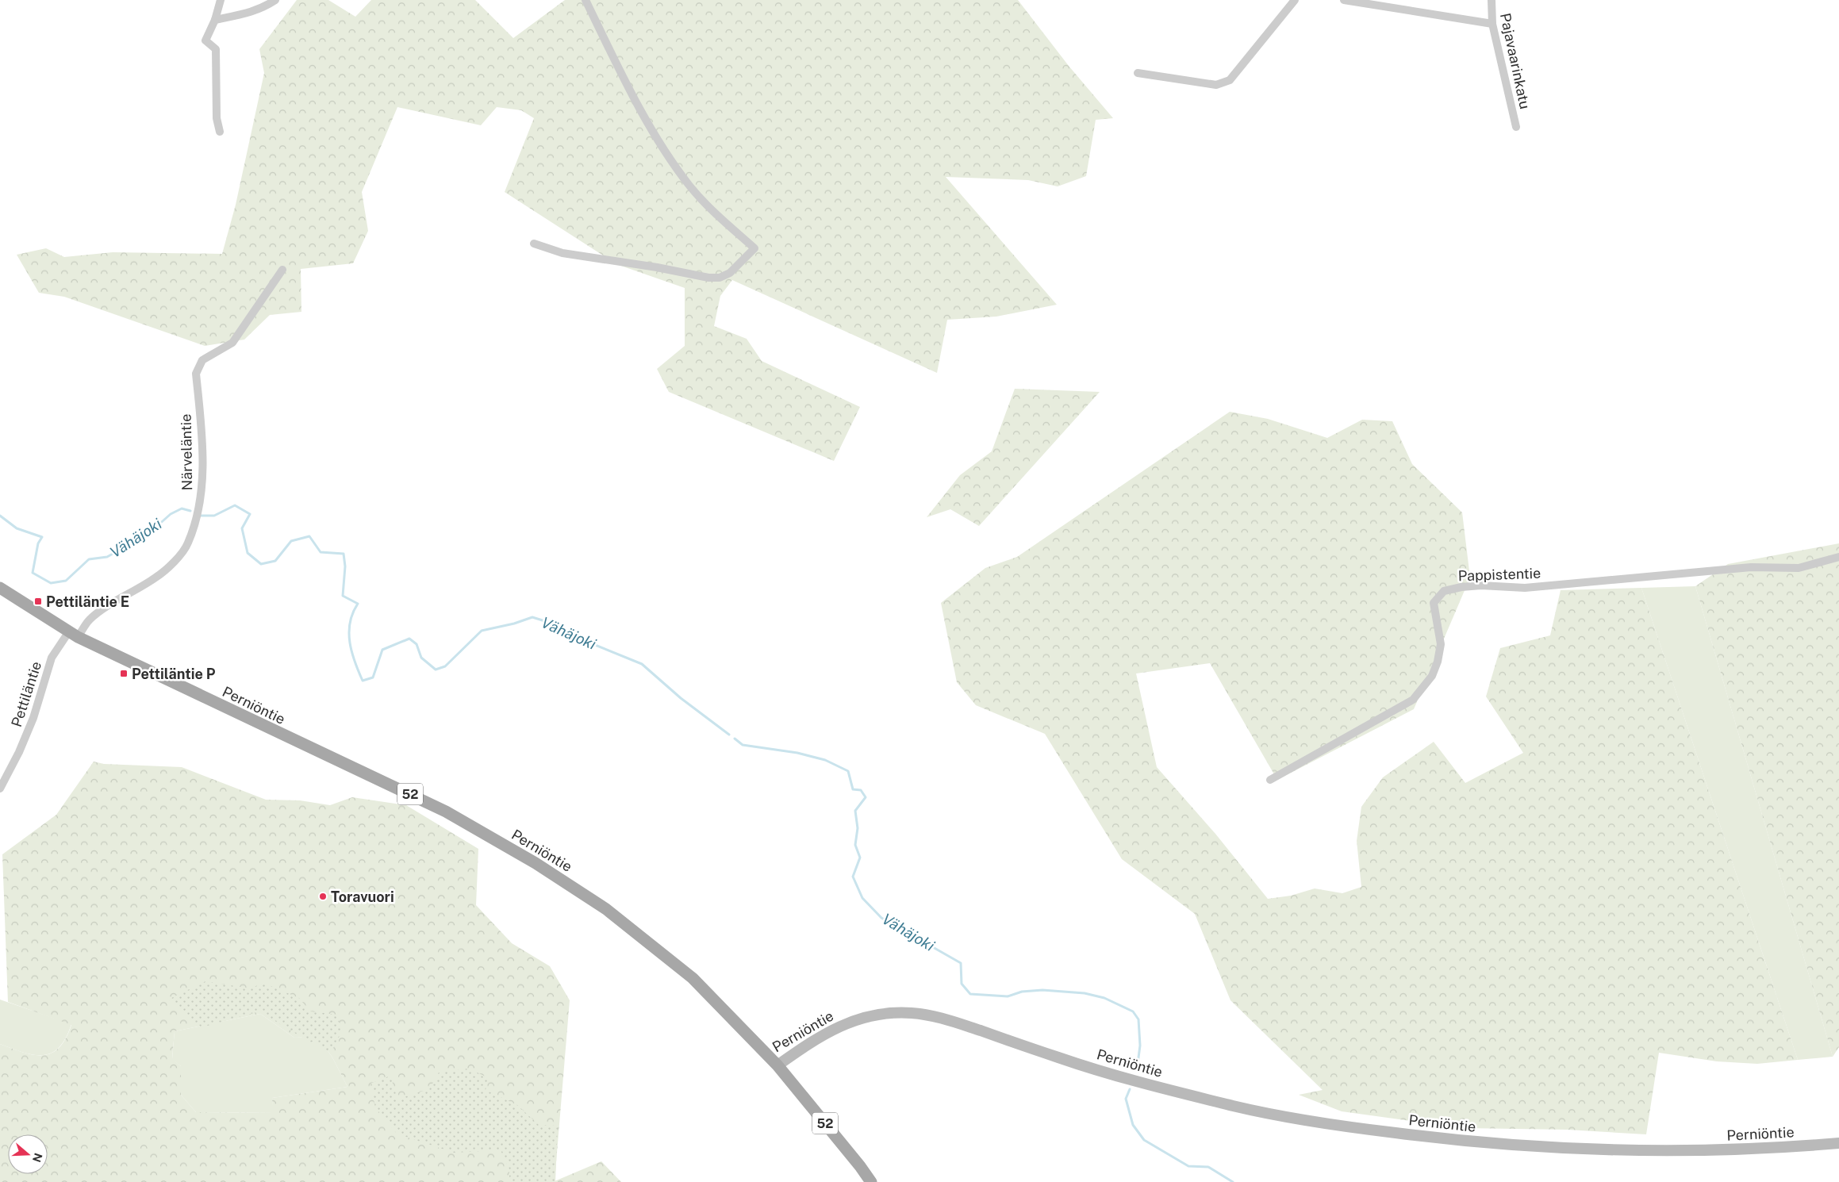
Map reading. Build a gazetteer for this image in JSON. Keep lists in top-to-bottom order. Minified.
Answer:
{"streets":{"main road":["Perniöntie","52"],"street":["Pajavaarinkatu","Närveläntie","Pappistentie","Pettiläntie"]},"crossings":[["Närveläntie","Pettiläntie"],["Närveläntie","Perniöntie"],["Pettiläntie","Perniöntie"],["Perniöntie","52"]],"water":["Vähäjoki"],"places":{"transit":["Pettiläntie E","Pettiläntie P"],"other":["Toravuori"]},"north":"right"}
